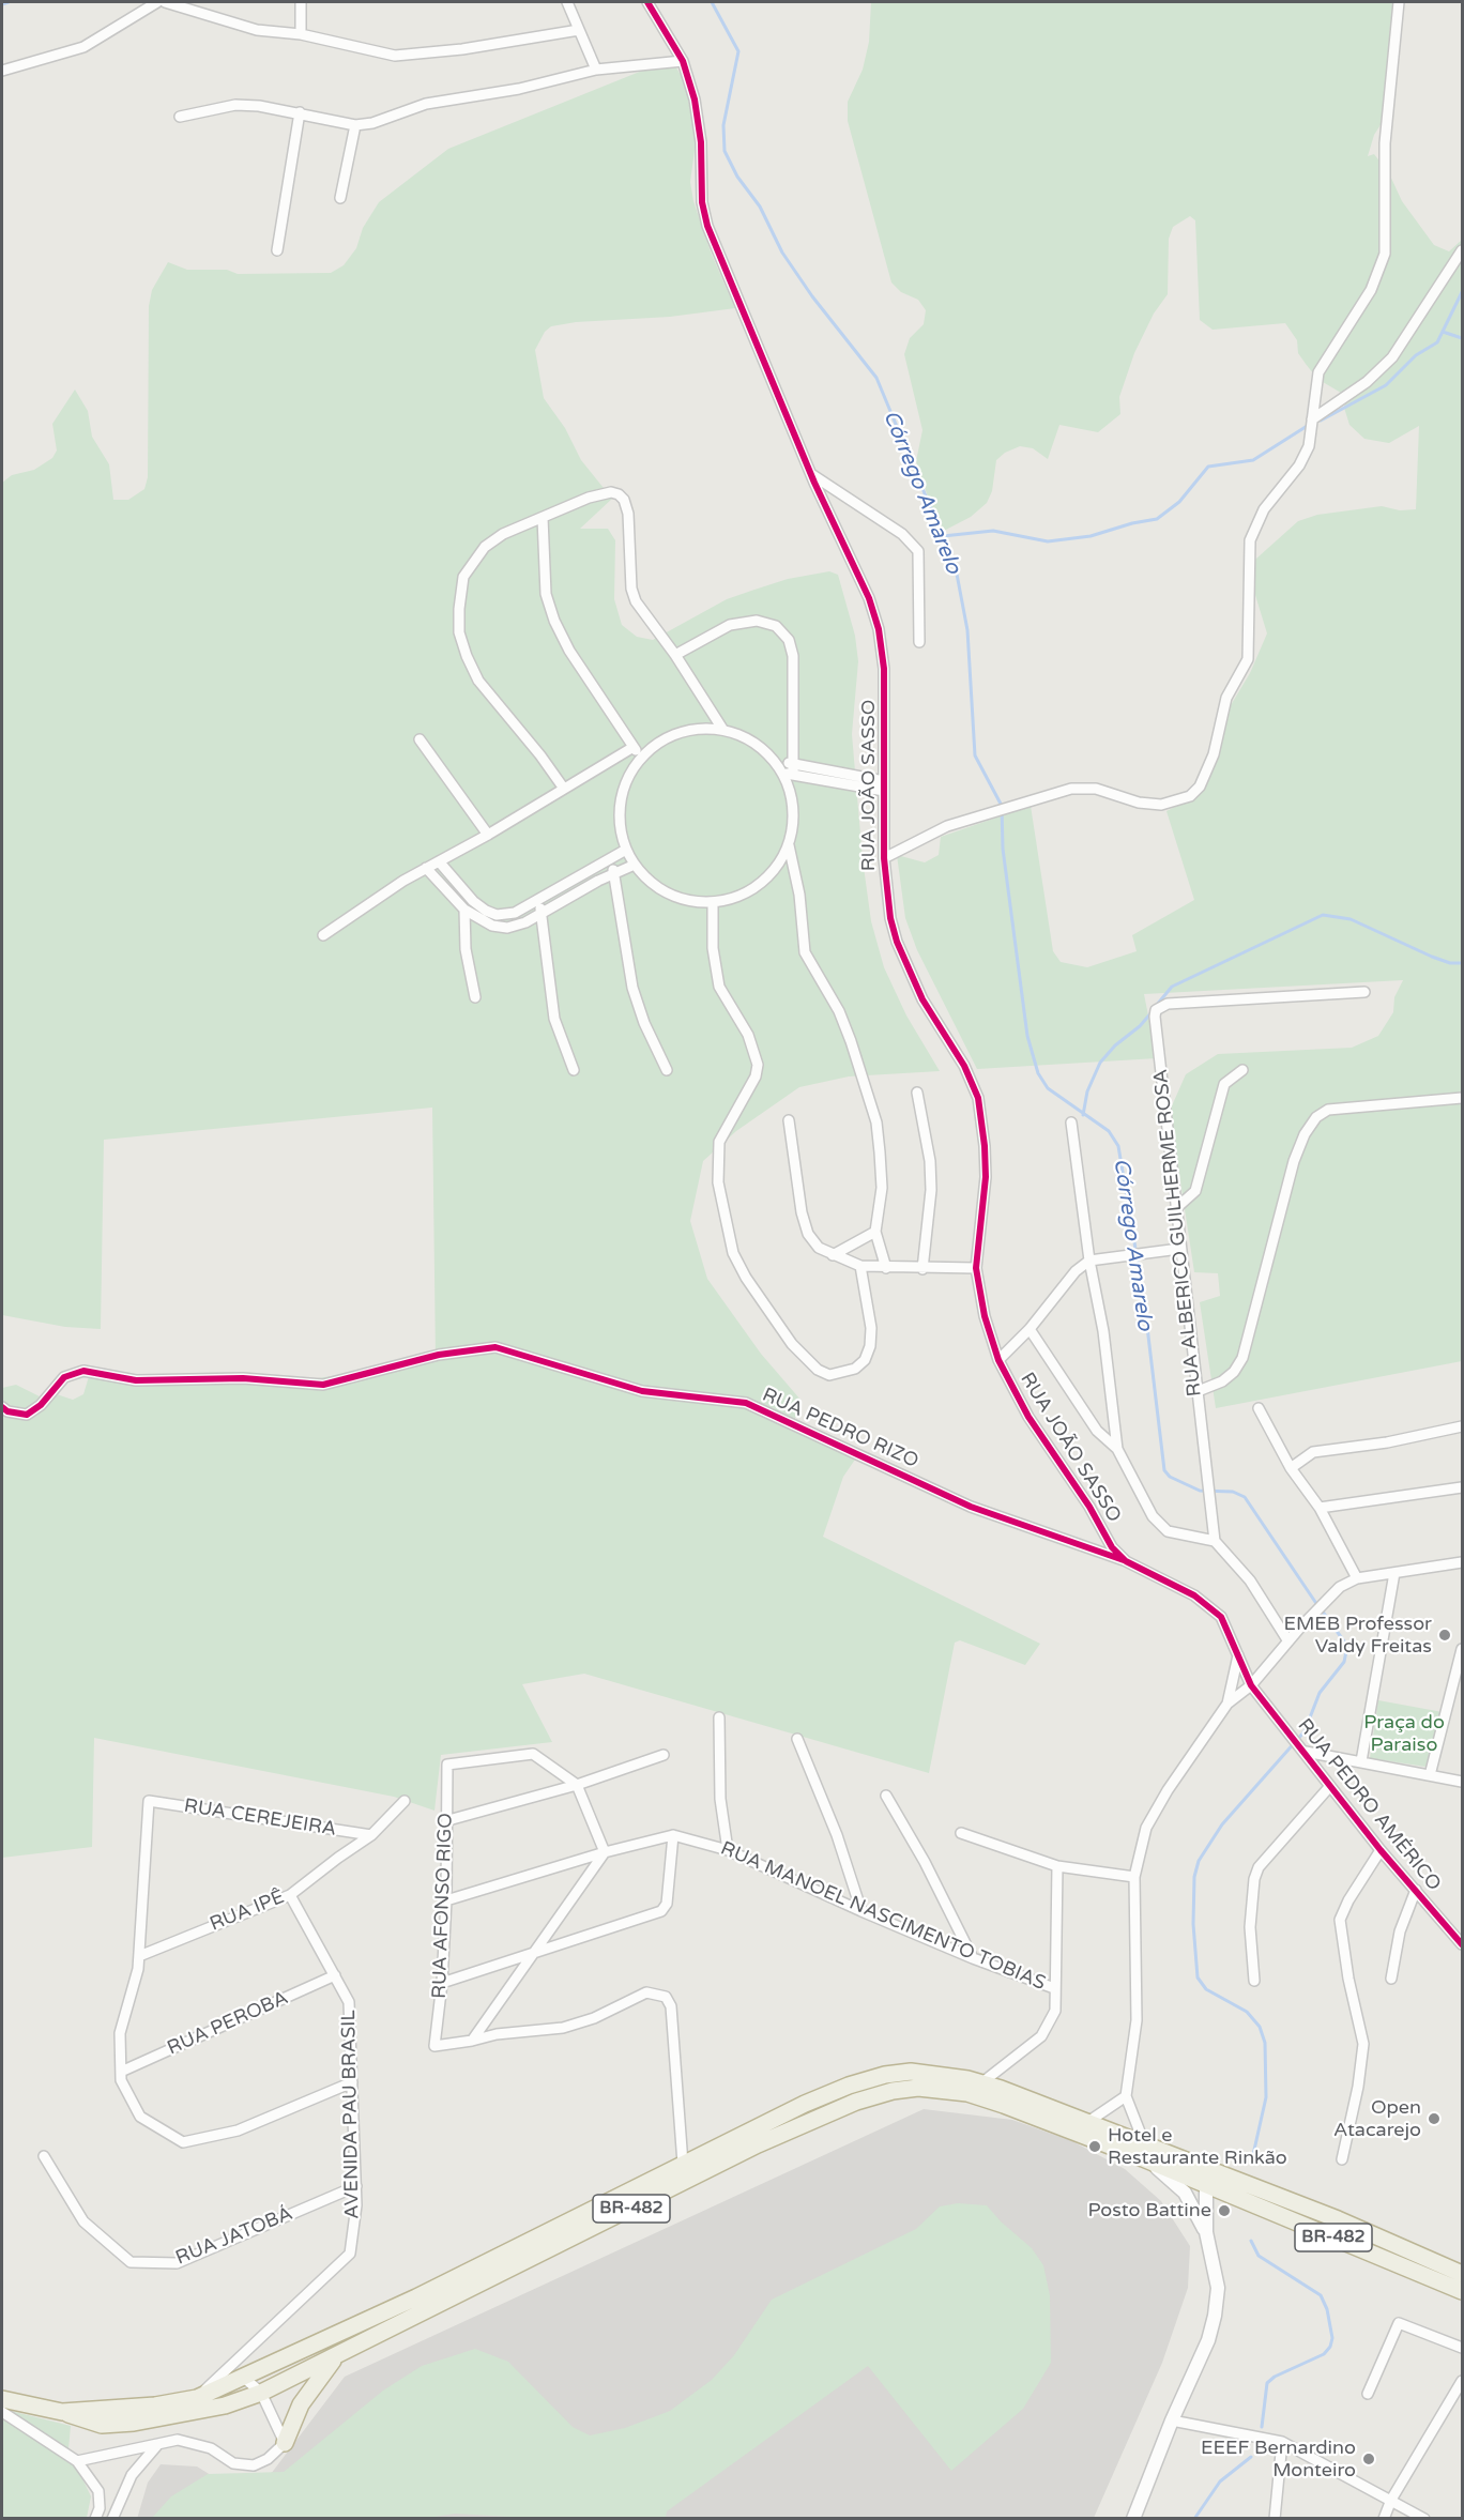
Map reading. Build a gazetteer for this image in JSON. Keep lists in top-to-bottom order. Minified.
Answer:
{"streets":{"highway":["BR-482"],"street":["RUA JOÃO SASSO","RUA ALBERICO GUILHERME ROSA","RUA PEDRO RIZO","RUA PEDRO AMÉRICO","RUA CEREJEIRA","RUA AFONSO RIGO","RUA IPÊ","RUA MANOEL NASCIMENTO TOBIAS","RUA PEROBA","AVENIDA PAU BRASIL","RUA JATOBÁ"]},"crossings":[["RUA JOÃO SASSO","RUA PEDRO RIZO"],["RUA JOÃO SASSO","RUA PEDRO AMÉRICO"],["RUA CEREJEIRA","RUA IPÊ"],["RUA IPÊ","AVENIDA PAU BRASIL"],["RUA PEROBA","AVENIDA PAU BRASIL"],["AVENIDA PAU BRASIL","BR-482"],["AVENIDA PAU BRASIL","RUA JATOBÁ"]],"water":["Córrego Amarelo"],"parks":["Praça do Paraiso"],"places":["EMEB Professor Valdy Freitas","Open Atacarejo","Hotel e Restaurante Rinkão","Posto Battine","EEEF Bernardino Monteiro"]}
